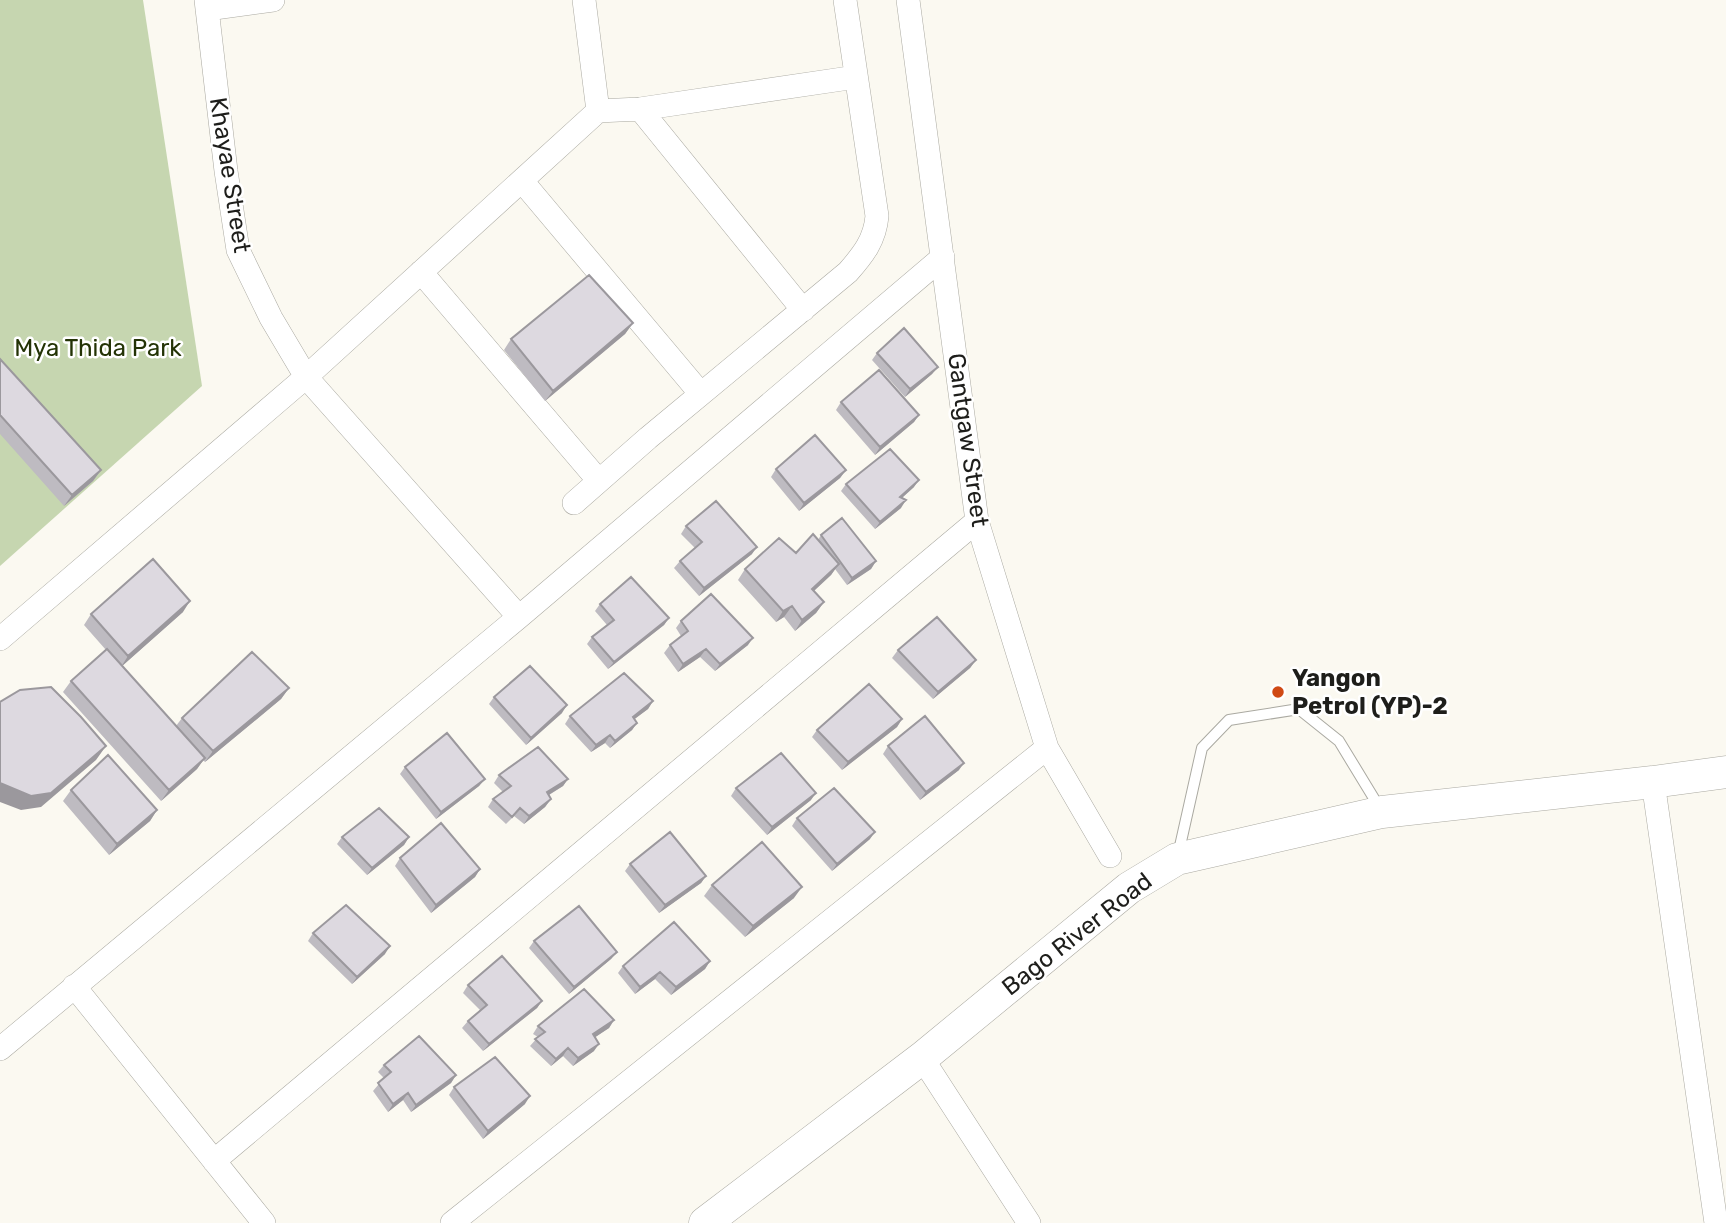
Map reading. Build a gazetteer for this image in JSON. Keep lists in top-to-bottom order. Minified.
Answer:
{"streets":{"main road":["Bago River Road"],"street":["Khayae Street","Gantgaw Street"]},"parks":["Mya Thida Park"],"places":["Yangon Petrol (YP)-2"]}
